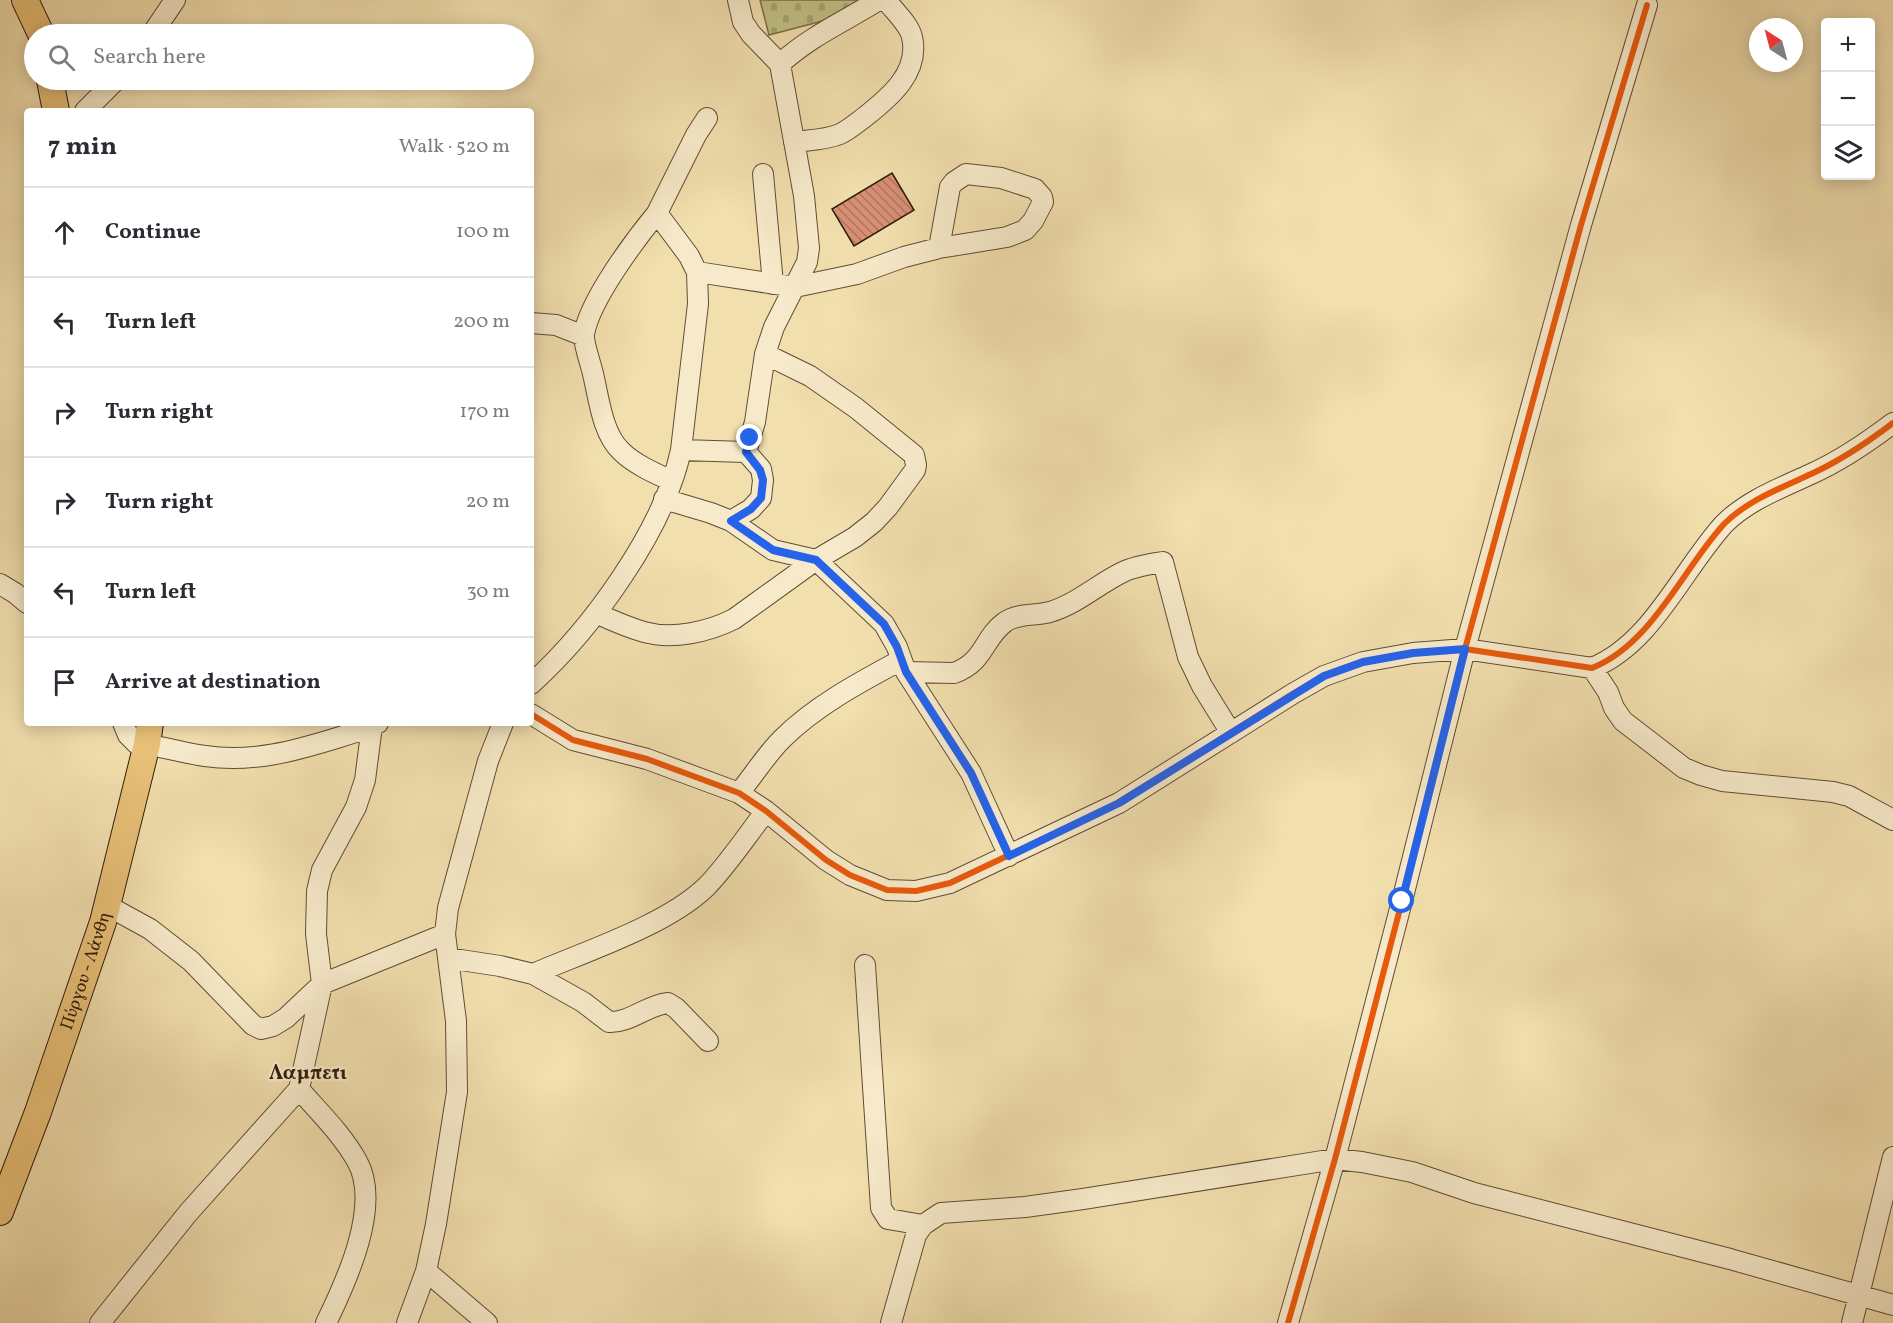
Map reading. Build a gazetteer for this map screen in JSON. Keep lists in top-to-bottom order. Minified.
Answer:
{"streets":{"main road":["Πύργου - Λάνθη"]},"districts":["Λαμπετι"],"north":"top left","page":{"map_buttons":["+","−"],"search":"Search here","heading":["7 min","Walk · 520 m"],"list":[["Continue","100 m"],["Turn left","200 m"],["Turn right","170 m"],["Turn right","20 m"],["Turn left","30 m"],"Arrive at destination"]}}
